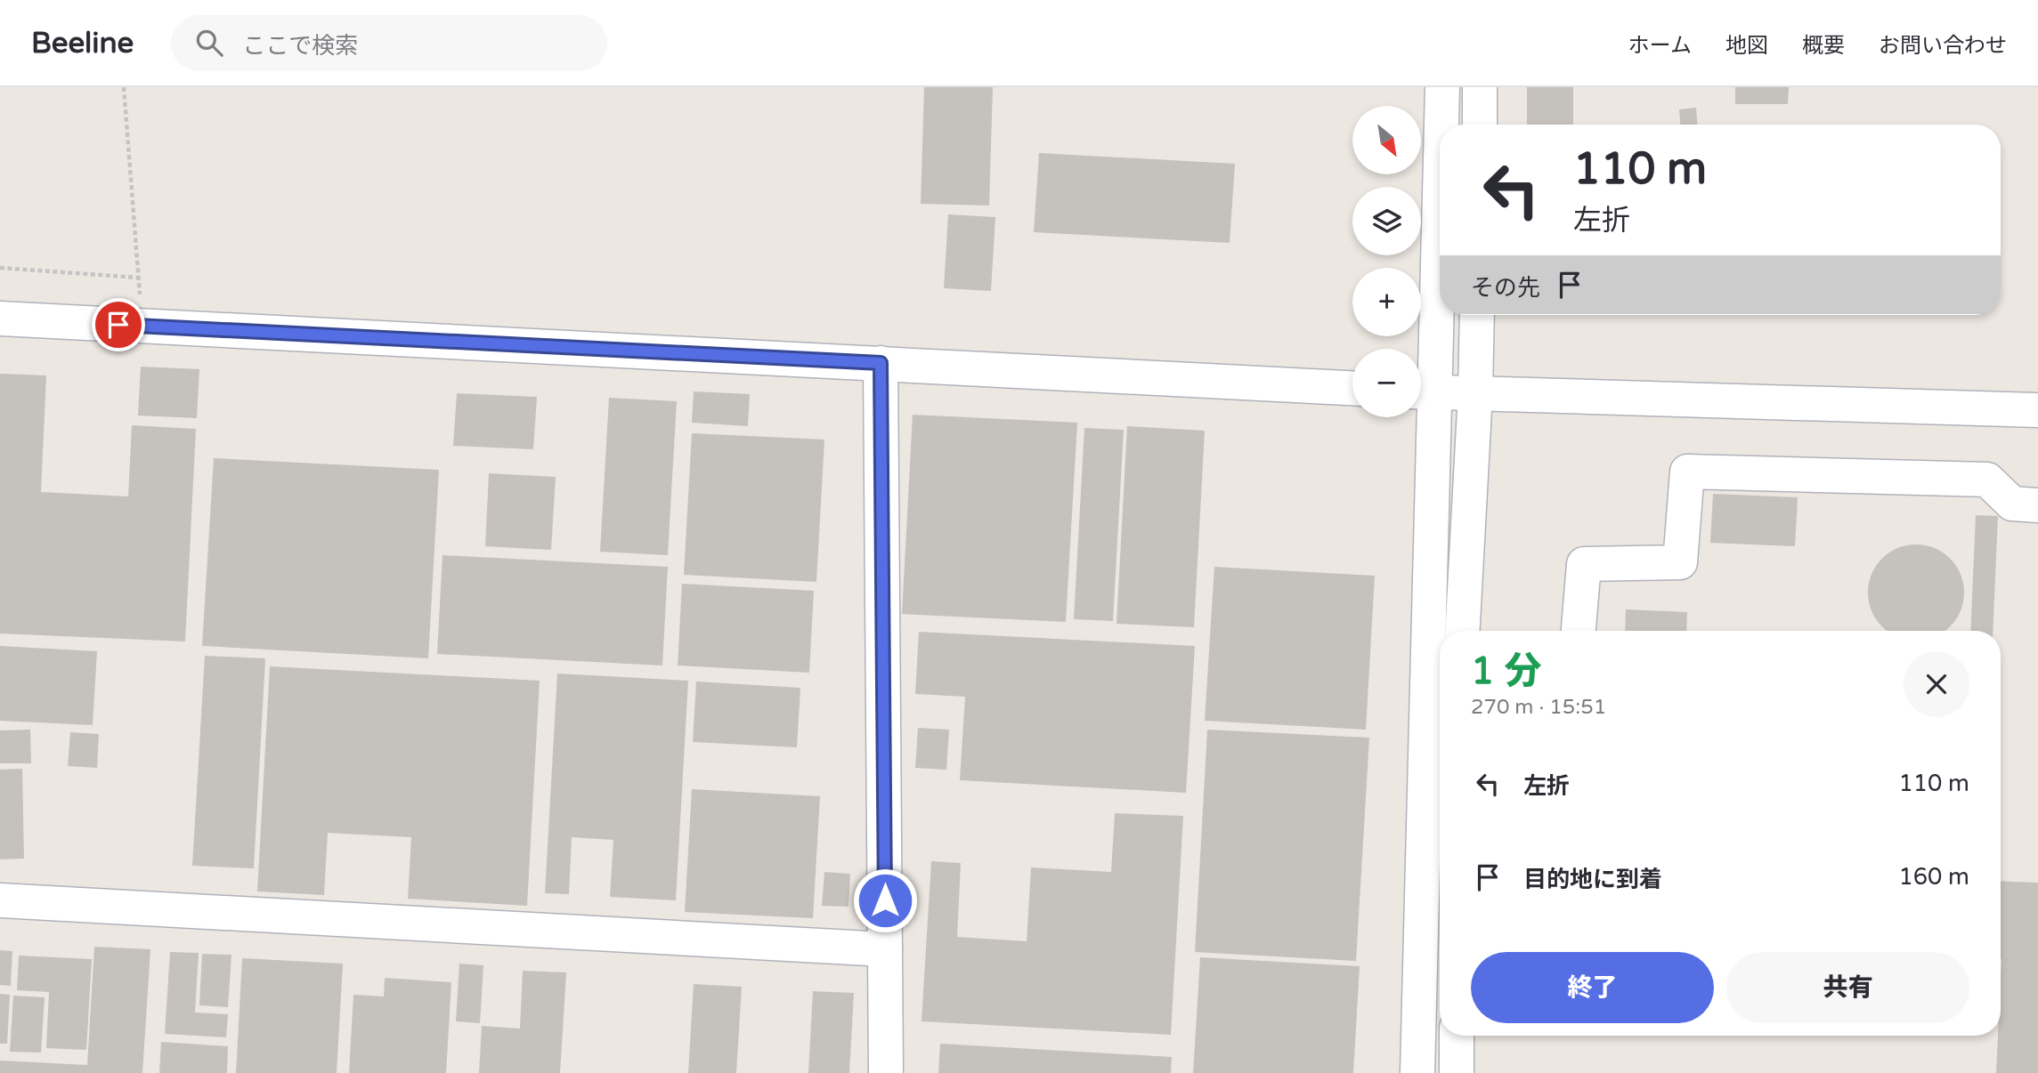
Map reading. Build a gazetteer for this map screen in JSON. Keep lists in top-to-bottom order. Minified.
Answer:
{"north":"bottom right","page":{"header":"Beeline","search":"ここで検索","nav":["ホーム","地図","概要","お問い合わせ"],"map_buttons":["+","−"],"turn":["110 m","左折"],"then":"その先","heading":["1 分","270 m · 15:51"],"list":[{"name":"左折","value":"110 m"},{"name":"目的地に到着","value":"160 m"}],"buttons":["終了","共有"]}}
